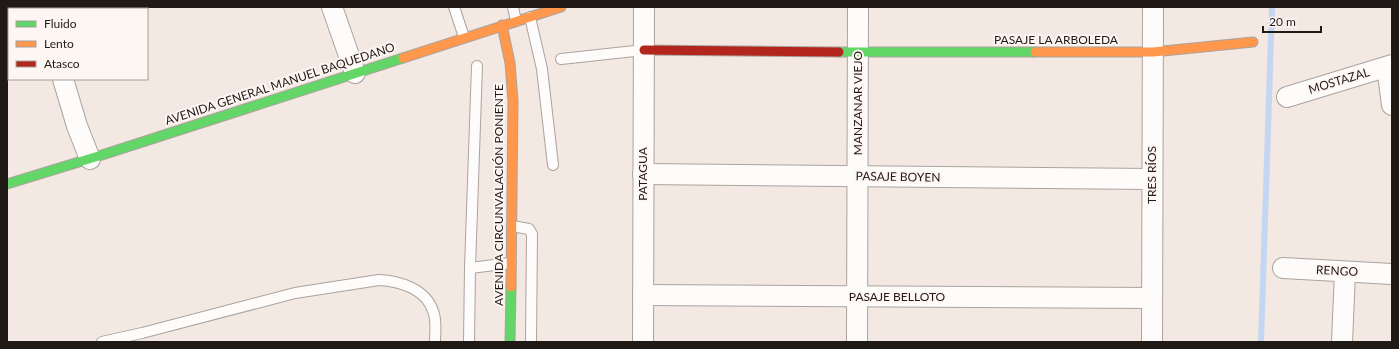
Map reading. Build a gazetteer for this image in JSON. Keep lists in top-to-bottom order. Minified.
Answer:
{"streets":{"street":["PASAJE LA ARBOLEDA","MOSTAZAL","AVENIDA GENERAL MANUEL BAQUEDANO","MANZANAR VIEJO","PATAGUA","TRES RÍOS","PASAJE BOYEN","AVENIDA CIRCUNVALACIÓN PONIENTE","RENGO","PASAJE BELLOTO"]},"crossings":[["PASAJE LA ARBOLEDA","MANZANAR VIEJO"],["PASAJE LA ARBOLEDA","PATAGUA"],["PASAJE LA ARBOLEDA","TRES RÍOS"],["AVENIDA GENERAL MANUEL BAQUEDANO","AVENIDA CIRCUNVALACIÓN PONIENTE"],["MANZANAR VIEJO","PASAJE BOYEN"],["MANZANAR VIEJO","PASAJE BELLOTO"],["PATAGUA","PASAJE BOYEN"],["PATAGUA","PASAJE BELLOTO"],["TRES RÍOS","PASAJE BOYEN"],["TRES RÍOS","PASAJE BELLOTO"]],"legend":["Fluido","Lento","Atasco"],"scale_bar":"20 m"}
